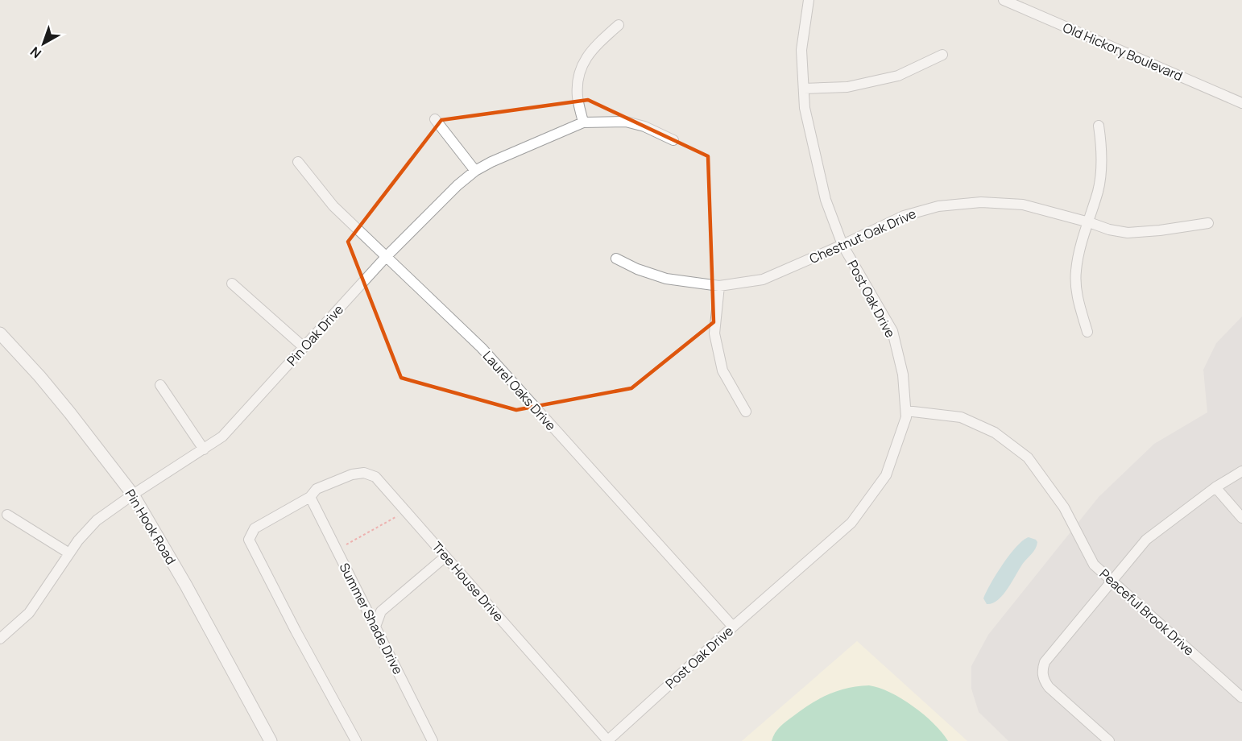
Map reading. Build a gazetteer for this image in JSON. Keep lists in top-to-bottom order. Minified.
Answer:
{"streets":{"street":["Old Hickory Boulevard","Chestnut Oak Drive","Post Oak Drive","Pin Oak Drive","Laurel Oaks Drive","Pin Hook Road","Tree House Drive","Peaceful Brook Drive","Summer Shade Drive"]},"crossings":[["Chestnut Oak Drive","Post Oak Drive"],["Post Oak Drive","Laurel Oaks Drive"],["Post Oak Drive","Tree House Drive"],["Post Oak Drive","Peaceful Brook Drive"],["Pin Oak Drive","Laurel Oaks Drive"],["Pin Oak Drive","Pin Hook Road"],["Tree House Drive","Summer Shade Drive"]],"north":"bottom left"}
